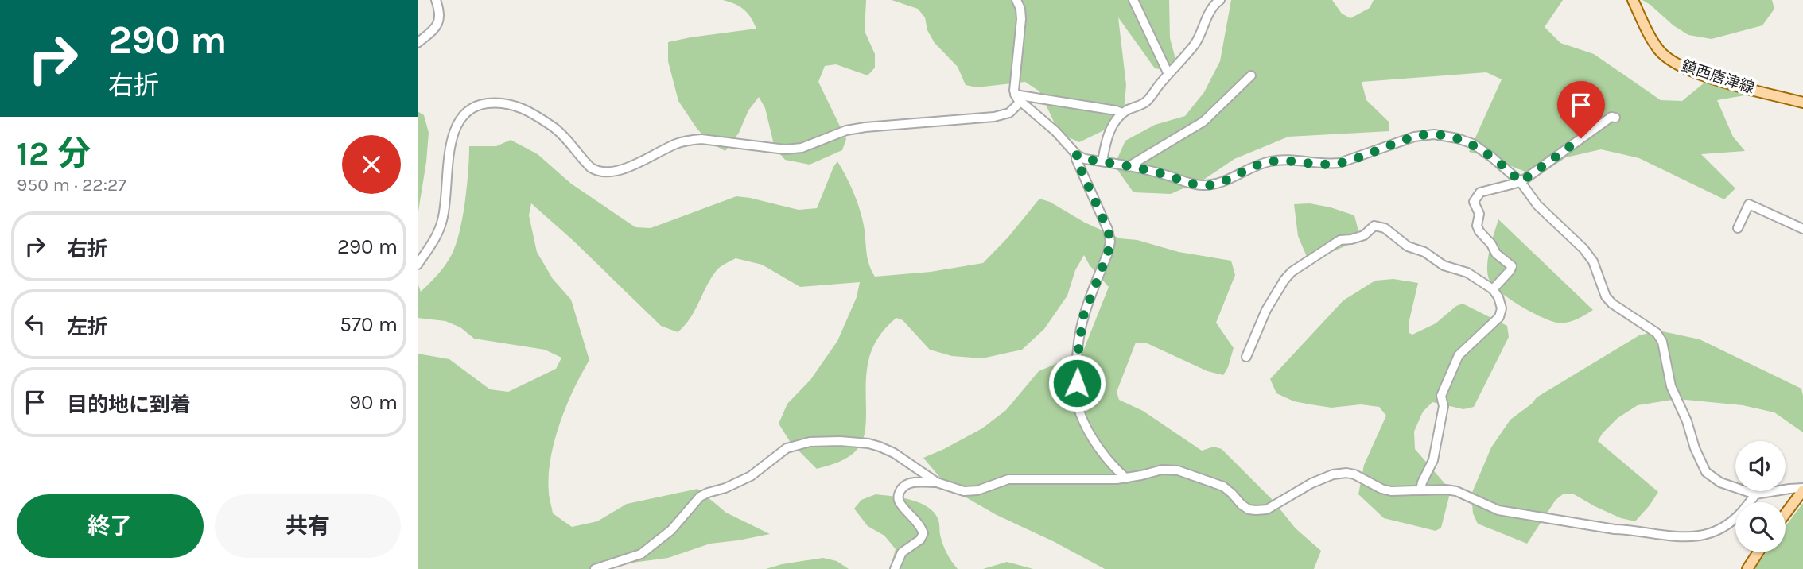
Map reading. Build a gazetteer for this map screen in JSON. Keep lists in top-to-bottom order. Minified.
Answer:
{"streets":{"main road":["鎮西唐津線"]},"page":{"turn":["290 m","右折"],"heading":["12 分","950 m · 22:27"],"list":[{"name":"右折","value":"290 m"},{"name":"左折","value":"570 m"},{"name":"目的地に到着","value":"90 m"}],"buttons":["終了","共有"]}}
